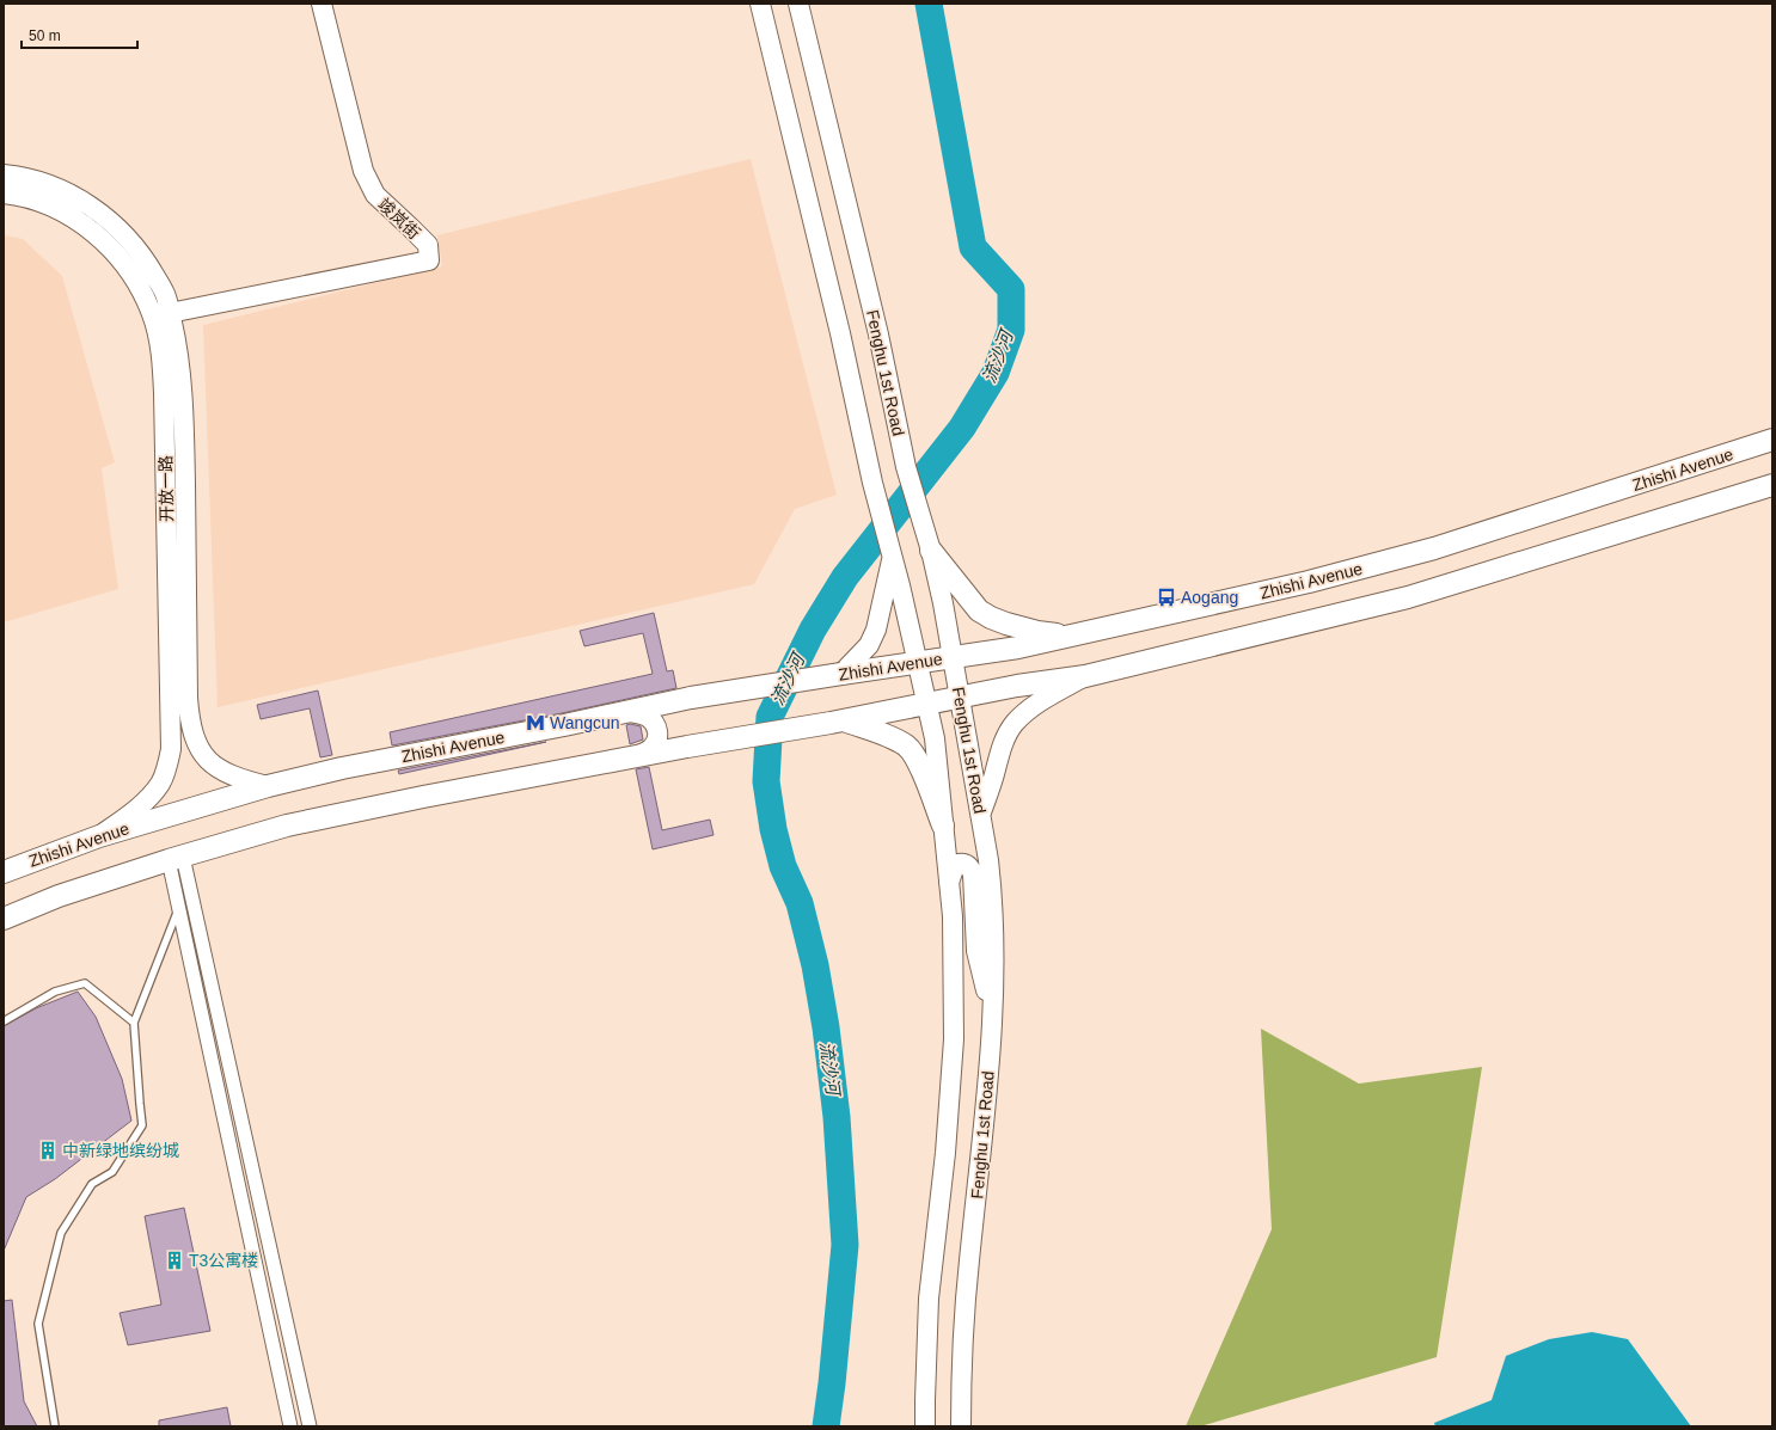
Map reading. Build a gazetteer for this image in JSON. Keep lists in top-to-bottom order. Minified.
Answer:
{"streets":{"main road":["Zhishi Avenue"],"street":["竣岚街","Fenghu 1st Road","开放一路"]},"crossings":[["竣岚街","开放一路"],["Fenghu 1st Road","Zhishi Avenue"],["Zhishi Avenue","开放一路"]],"water":["流沙河"],"places":{"bus stop":["Aogang"],"metro station":["Wangcun"],"building":["中新绿地缤纷城","T3公寓楼"]},"scale_bar":"50 m"}
